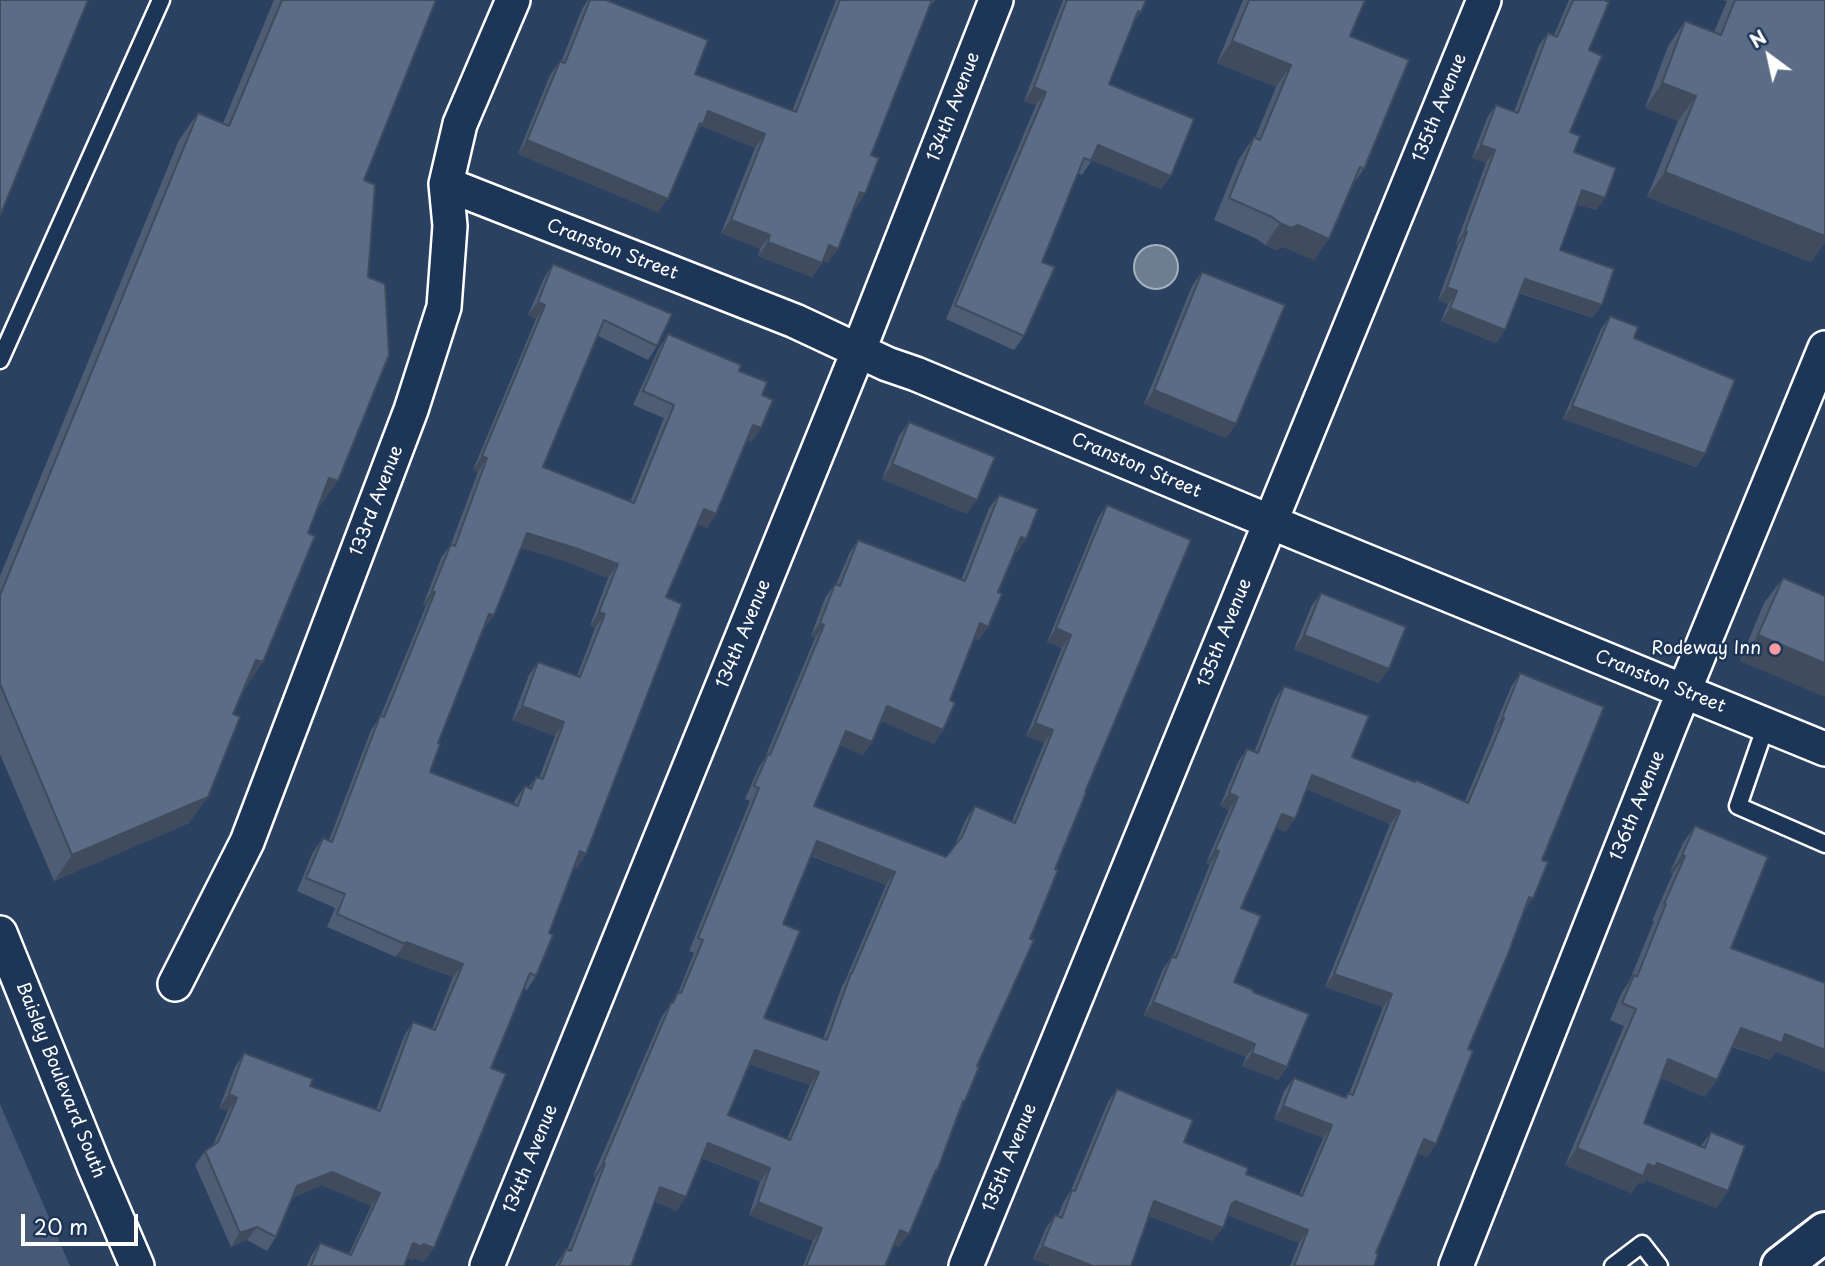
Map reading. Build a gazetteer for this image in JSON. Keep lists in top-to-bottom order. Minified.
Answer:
{"streets":{"street":["134th Avenue","135th Avenue","Cranston Street","133rd Avenue","136th Avenue","Baisley Boulevard South"]},"crossings":[["134th Avenue","Cranston Street"],["135th Avenue","Cranston Street"],["Cranston Street","133rd Avenue"],["Cranston Street","136th Avenue"]],"places":["Rodeway Inn"],"scale_bar":"20 m","north":"top left"}
